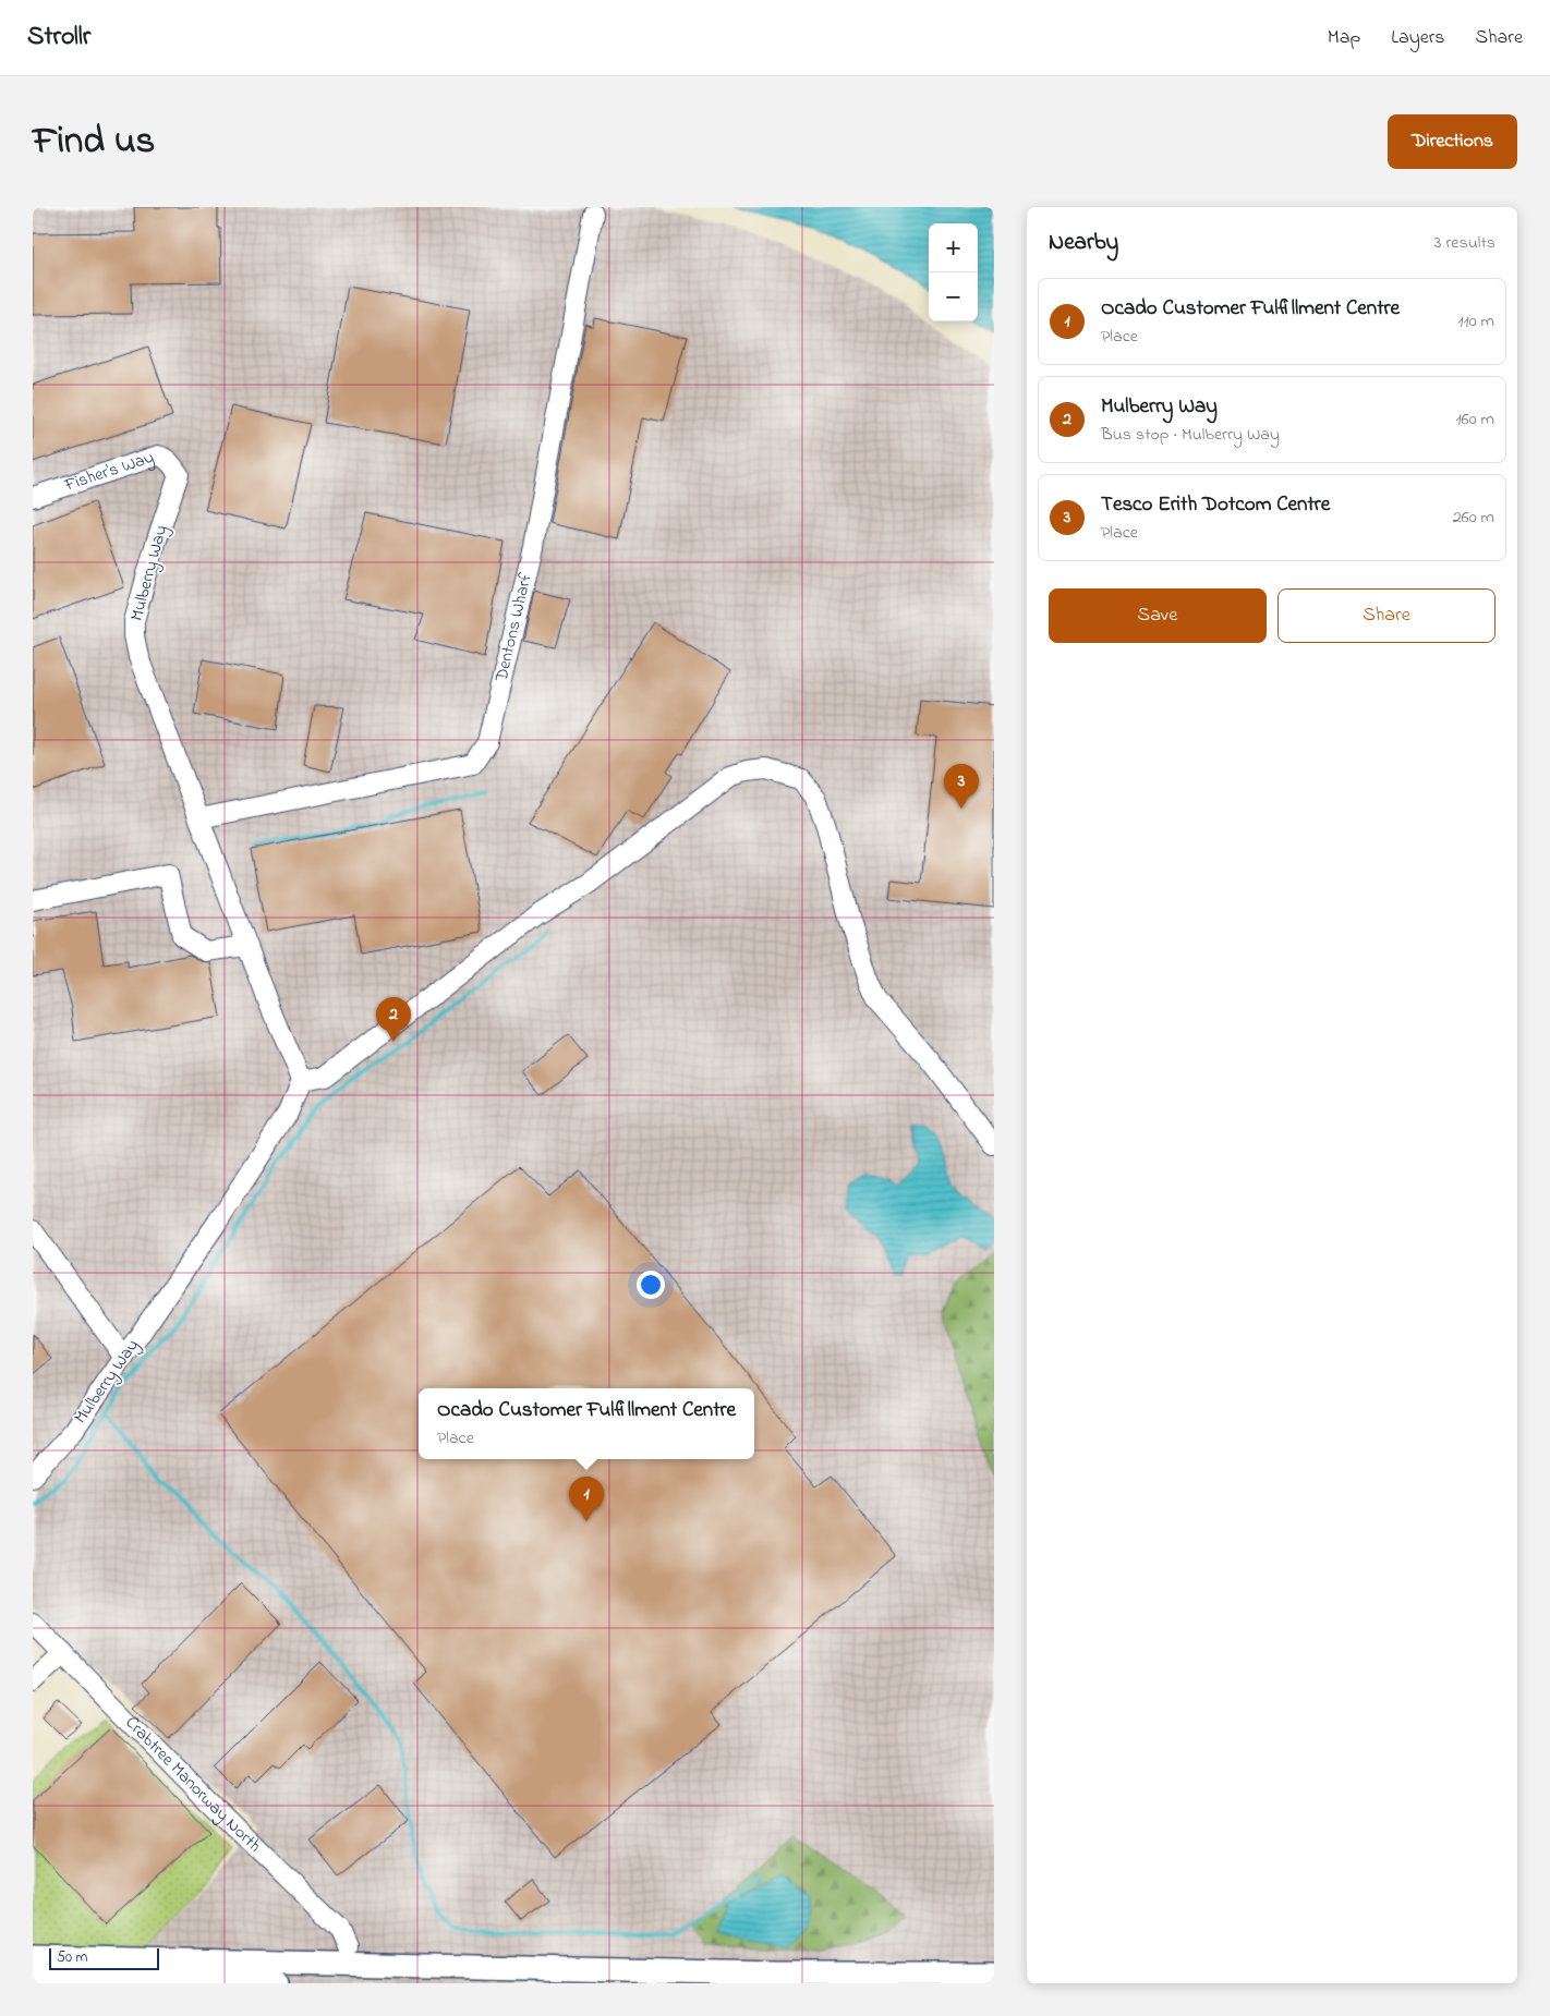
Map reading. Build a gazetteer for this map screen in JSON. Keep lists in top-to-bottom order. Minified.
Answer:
{"streets":{"street":["Fisher's Way","Mulberry Way","Dentons Wharf","Crabtree Manorway North"]},"crossings":[["Fisher's Way","Mulberry Way"],["Mulberry Way","Dentons Wharf"]],"scale_bar":"50 m","page":{"header":"Strollr","nav":["Map","Layers","Share"],"title":"Find us","buttons":["Directions",["Save","Share"]],"heading":["Nearby","3 results"],"map_buttons":["+","−"],"list":[{"mark":"1","name":"Ocado Customer Fulfillment Centre","note":"Place","value":"110 m"},{"mark":"2","name":"Mulberry Way","note":"Bus stop · Mulberry Way","value":"160 m"},{"mark":"3","name":"Tesco Erith Dotcom Centre","note":"Place","value":"260 m"}],"pins":["3","2","1"],"popup":["Ocado Customer Fulfillment Centre","Place"],"scale":"50 m"}}
